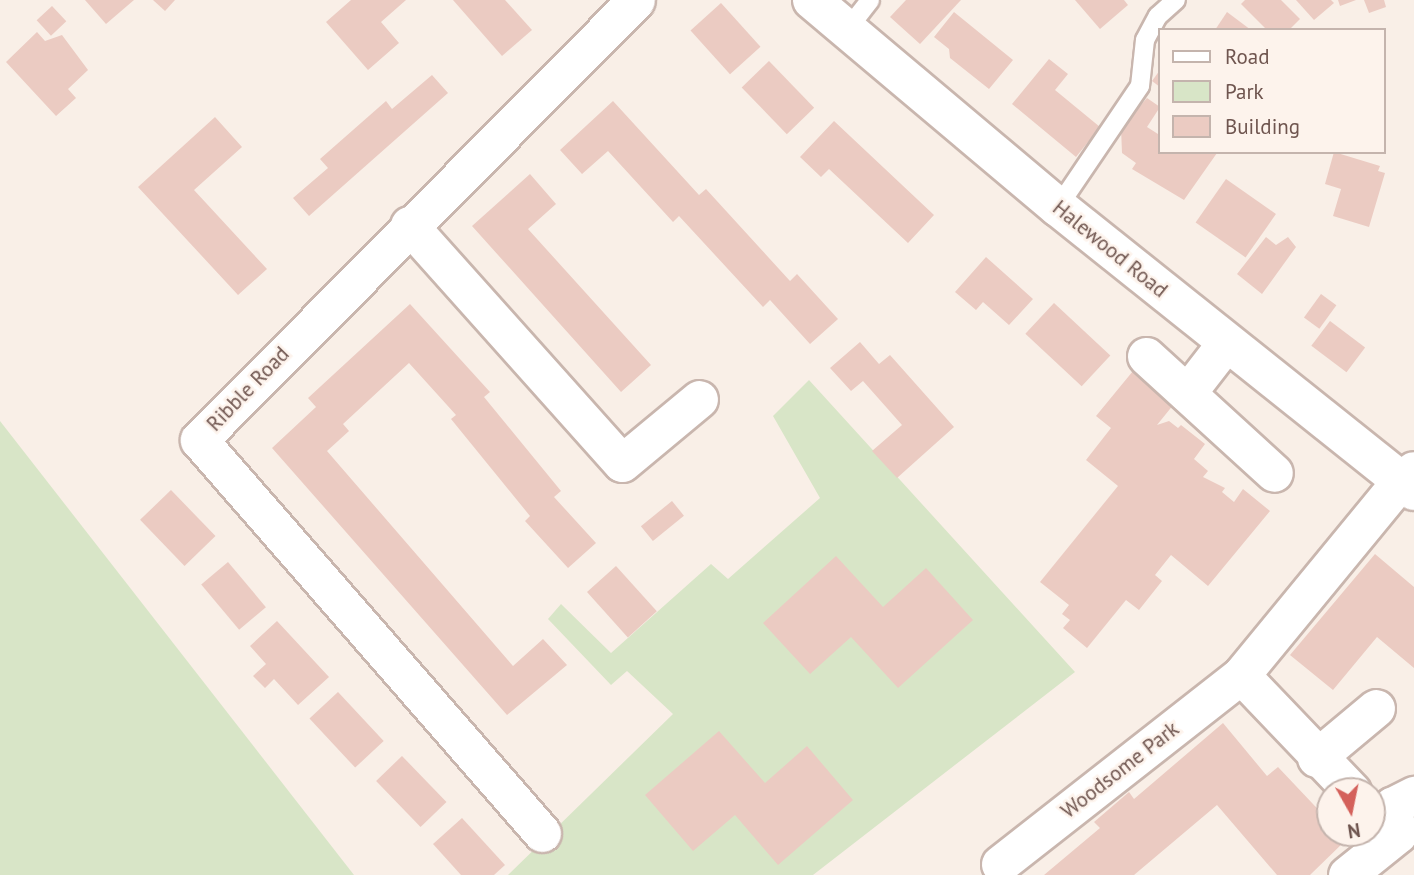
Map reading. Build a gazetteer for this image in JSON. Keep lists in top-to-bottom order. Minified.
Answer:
{"streets":{"street":["Halewood Road","Ribble Road","Woodsome Park"]},"crossings":[["Halewood Road","Woodsome Park"]],"legend":["Road","Park","Building"],"north":"bottom"}
